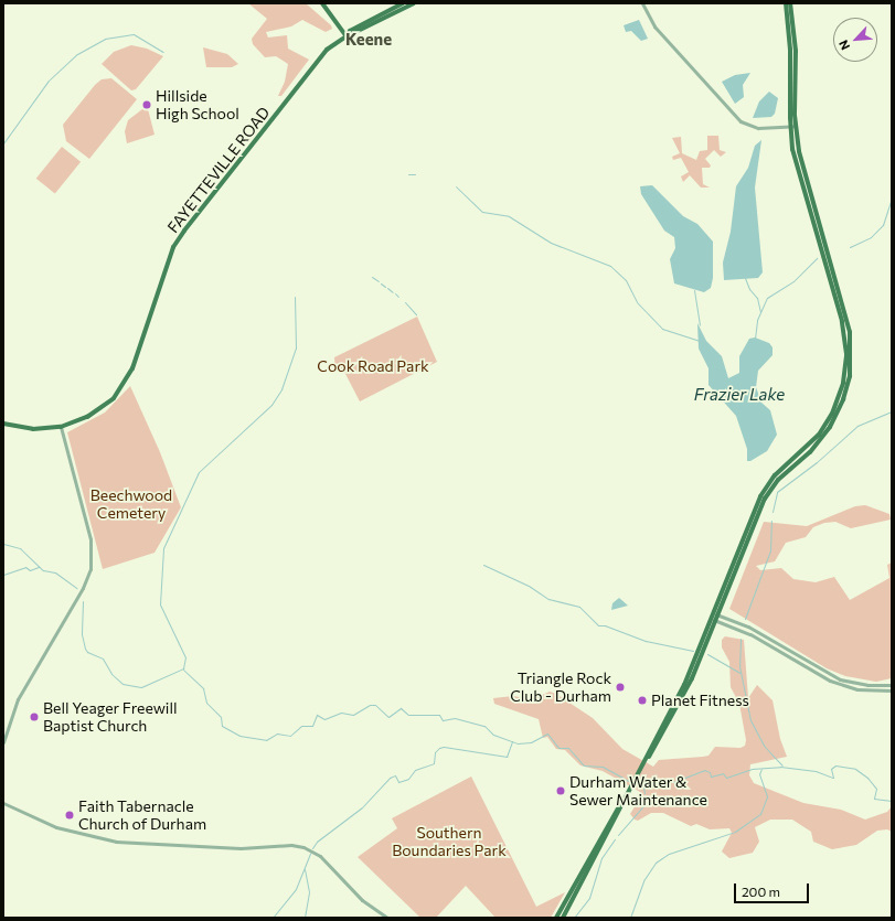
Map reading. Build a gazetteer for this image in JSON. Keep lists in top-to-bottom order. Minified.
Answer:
{"streets":{"main road":["FAYETTEVILLE ROAD"]},"districts":["Keene"],"water":["Frazier Lake"],"parks":["Cook Road Park","Beechwood Cemetery","Southern Boundaries Park"],"places":["Hillside High School","Triangle Rock Club - Durham","Planet Fitness","Bell Yeager Freewill Baptist Church","Durham Water & Sewer Maintenance","Faith Tabernacle Church of Durham"],"scale_bar":"200 m","north":"bottom left"}
